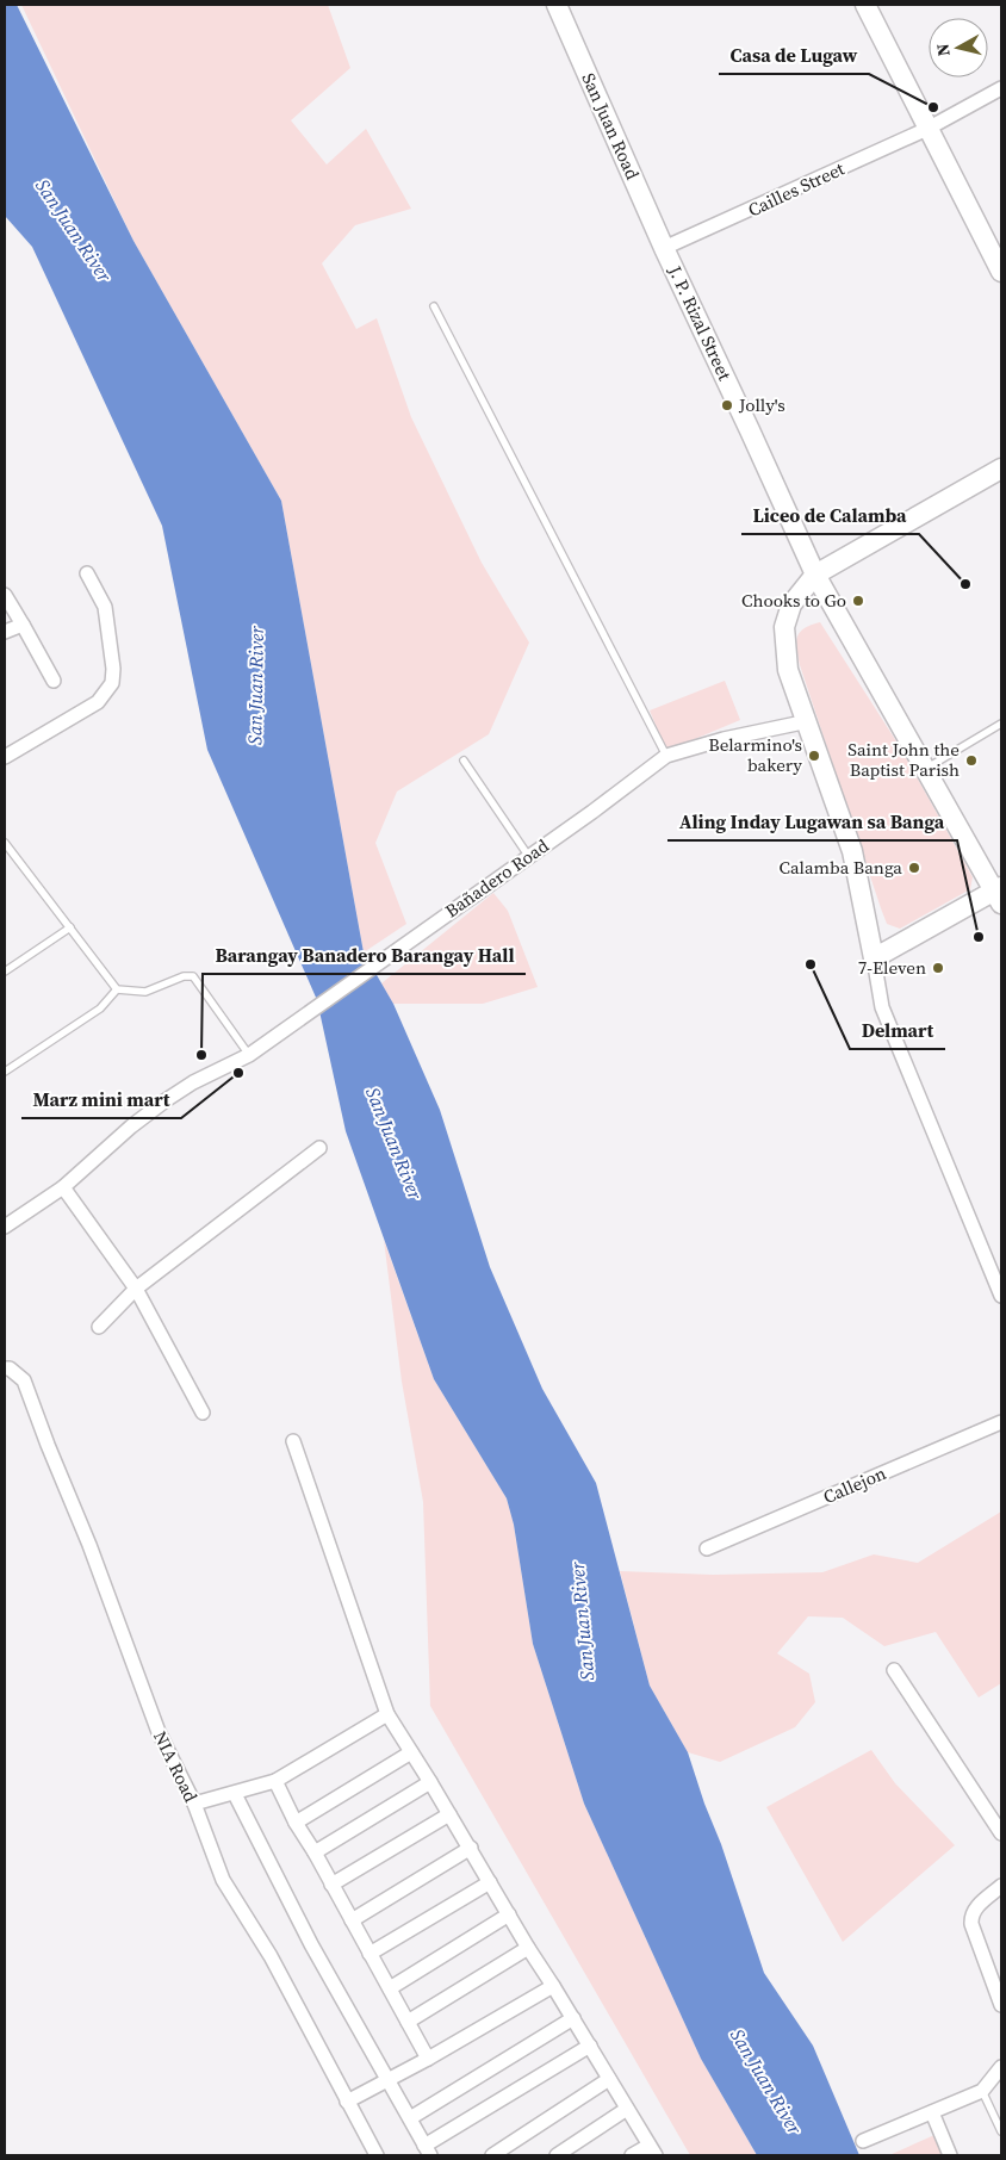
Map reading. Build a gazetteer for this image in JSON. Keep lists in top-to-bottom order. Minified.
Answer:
{"streets":{"street":["San Juan Road","Cailles Street","J. P. Rizal Street","Bañadero Road","Callejon","NIA Road"]},"crossings":[["San Juan Road","Cailles Street"],["San Juan Road","J. P. Rizal Street"],["Cailles Street","J. P. Rizal Street"]],"water":["San Juan River"],"places":["Casa de Lugaw","Jolly's","Liceo de Calamba","Chooks to Go","Belarmino's bakery","Saint John the Baptist Parish","Calamba Banga","Aling Inday Lugawan sa Banga","Delmart","7-Eleven","Barangay Banadero Barangay Hall","Marz mini mart"],"north":"left"}
